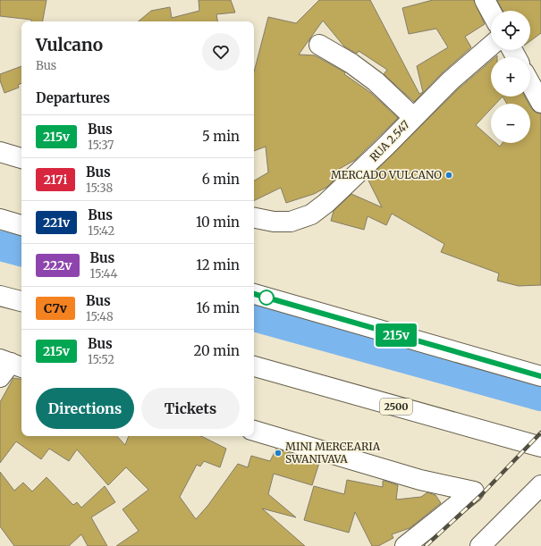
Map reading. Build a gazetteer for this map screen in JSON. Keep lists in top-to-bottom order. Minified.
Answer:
{"streets":{"street":["RUA 2.547","2500"]},"places":["MERCADO VULCANO","MINI MERCEARIA SWANIVAVA"],"lines":["bus line 215v"],"page":{"on_map":"215v","map_buttons":["+","−"],"heading":[["Vulcano","Bus"],"Departures"],"list":[{"mark":"215v","name":"Bus","note":"15:37","value":"5 min"},{"mark":"217i","name":"Bus","note":"15:38","value":"6 min"},{"mark":"221v","name":"Bus","note":"15:42","value":"10 min"},{"mark":"222v","name":"Bus","note":"15:44","value":"12 min"},{"mark":"C7v","name":"Bus","note":"15:48","value":"16 min"},{"mark":"215v","name":"Bus","note":"15:52","value":"20 min"}],"buttons":["Directions","Tickets"]}}
